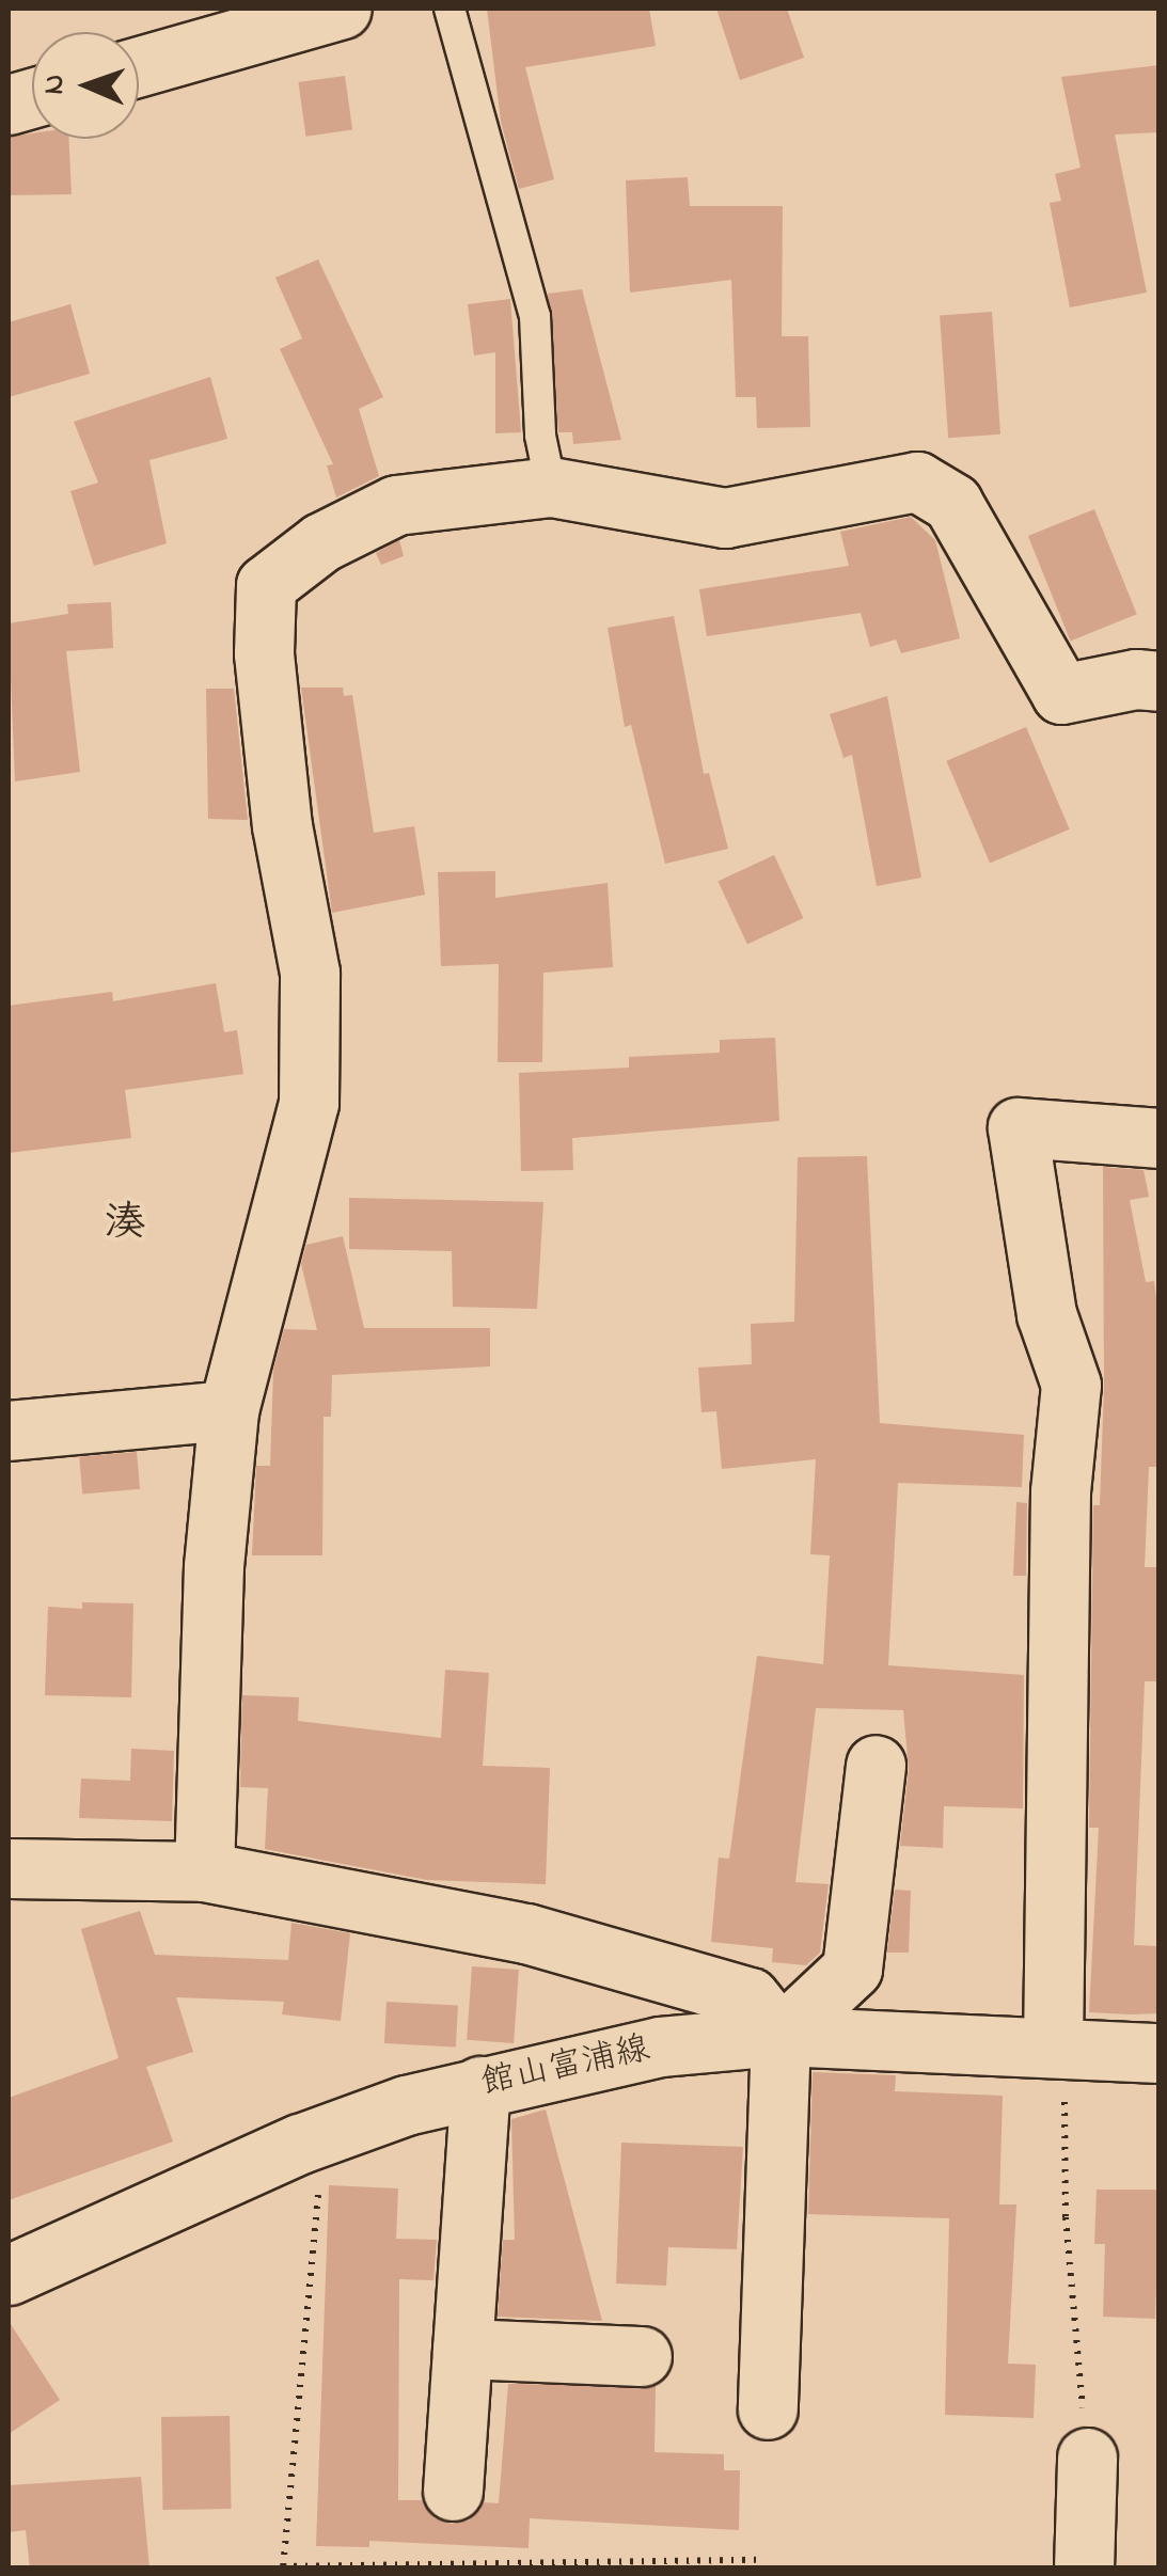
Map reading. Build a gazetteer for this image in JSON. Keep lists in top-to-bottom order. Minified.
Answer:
{"streets":{"street":["館山富浦線"]},"districts":["湊"],"north":"left"}
